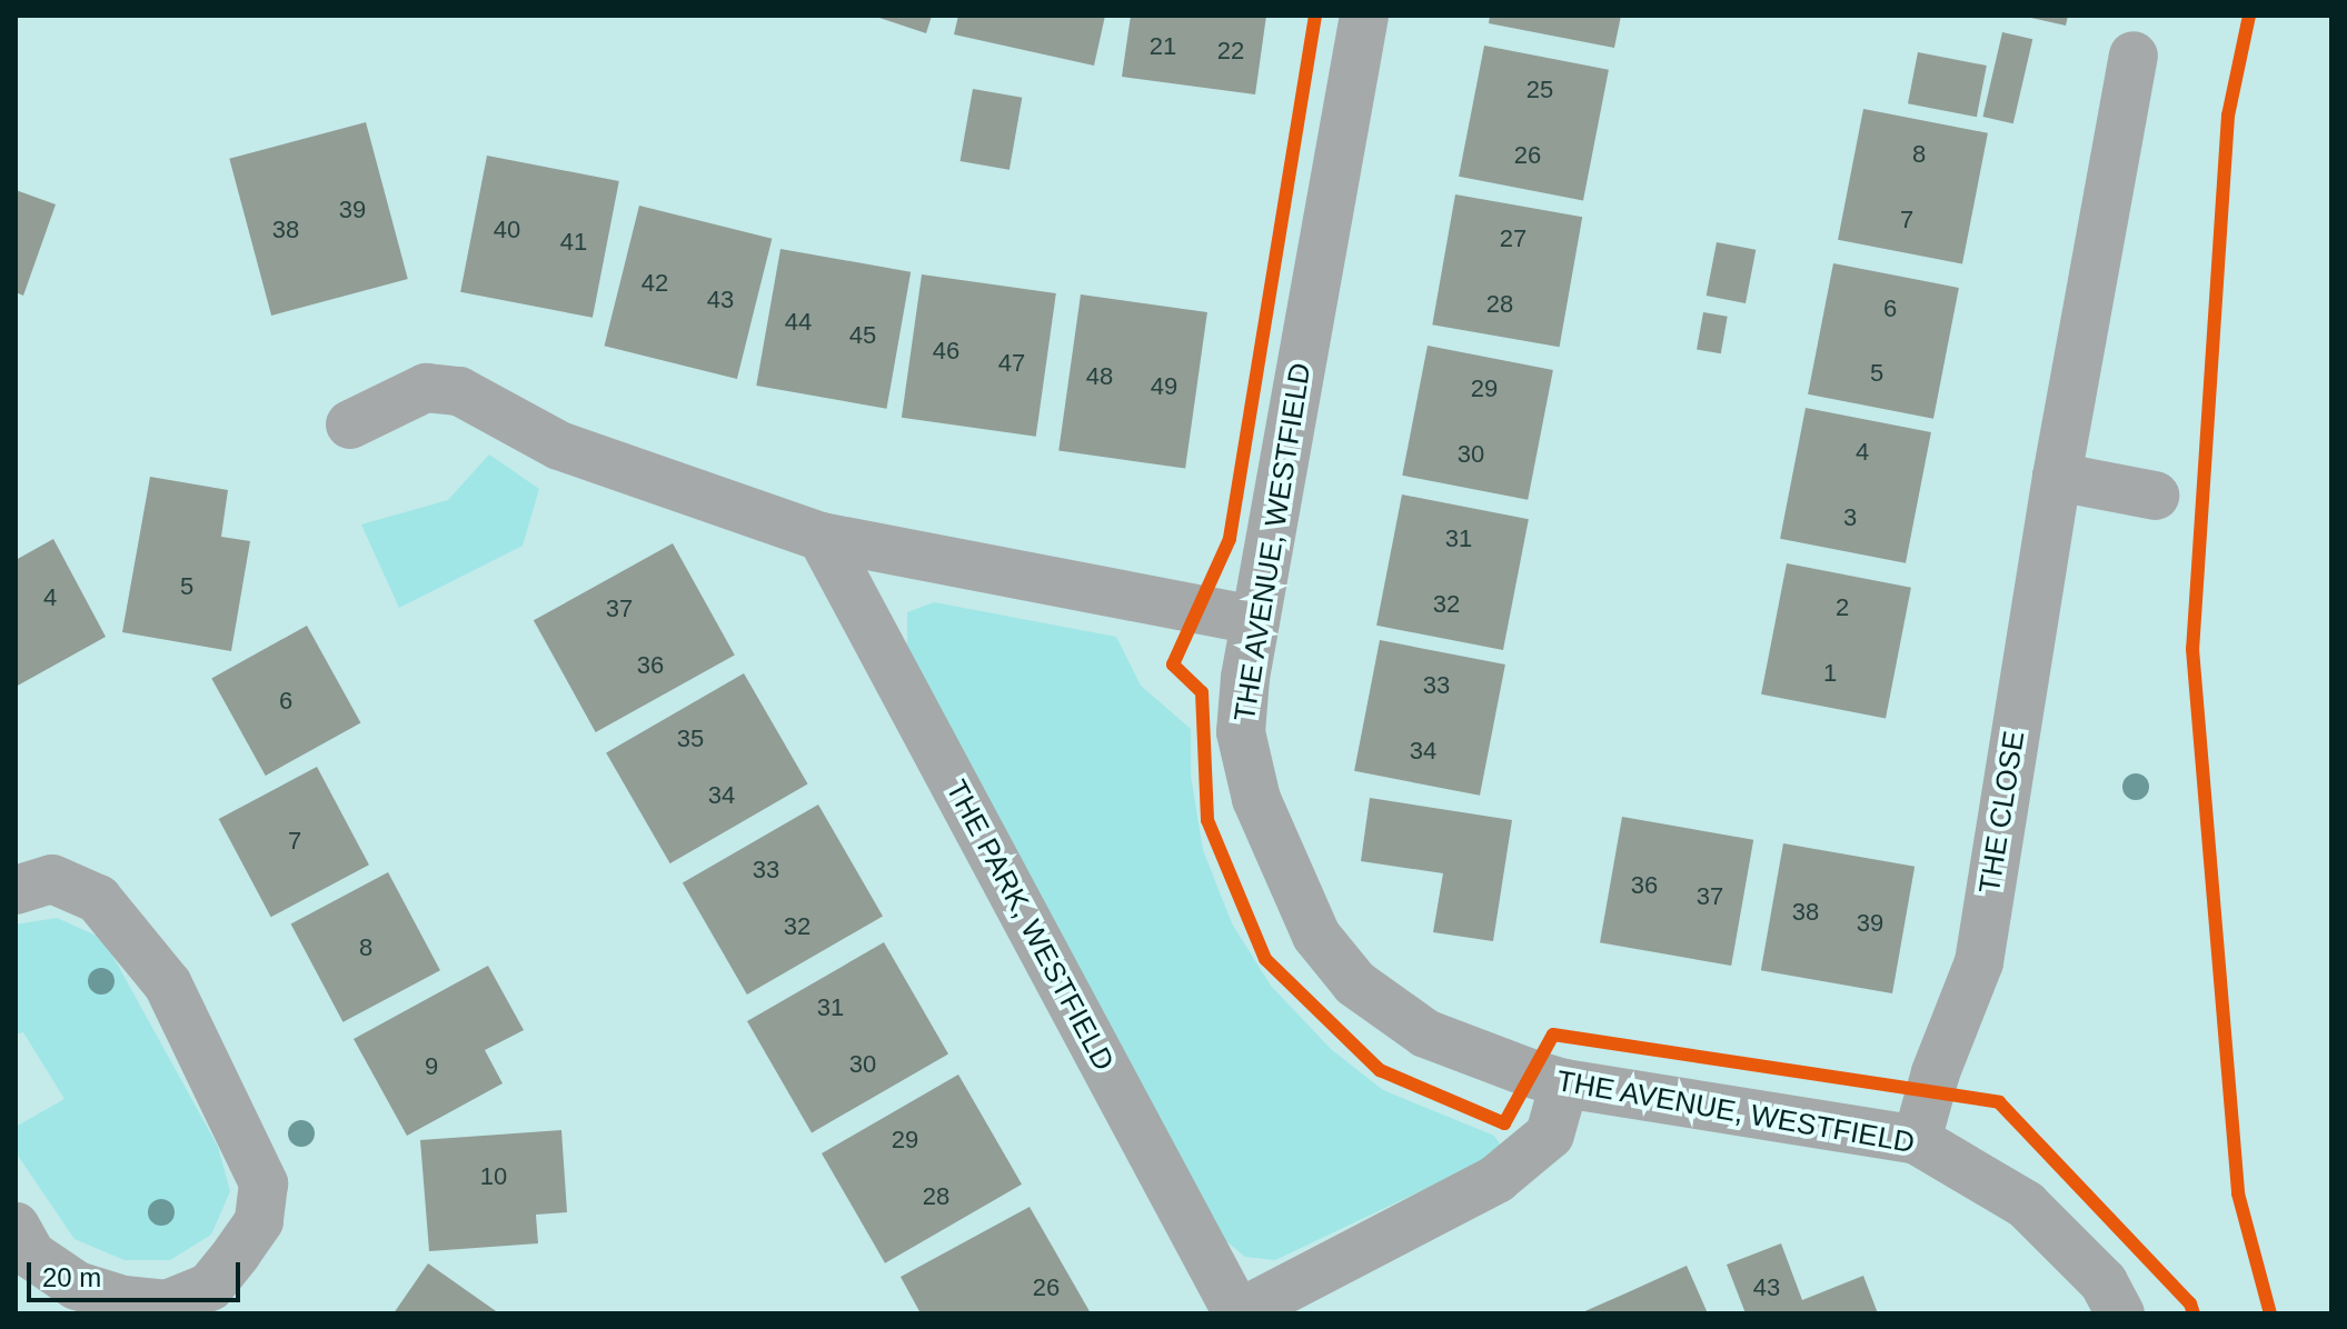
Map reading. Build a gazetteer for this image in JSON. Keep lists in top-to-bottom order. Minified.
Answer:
{"streets":{"street":["THE AVENUE, WESTFIELD","THE CLOSE","THE PARK, WESTFIELD"]},"crossings":[["THE AVENUE, WESTFIELD","THE CLOSE"],["THE AVENUE, WESTFIELD","THE PARK, WESTFIELD"]],"house_numbers":["21","22","25","8","26","39","7","38","40","27","41","42","43","28","6","44","45","46","47","5","48","49","29","4","30","3","31","5","4","32","2","37","36","1","33","6","35","34","34","7","33","36","37","38","39","32","8","31","30","9","29","10","28","26","43"],"scale_bar":"20 m"}
